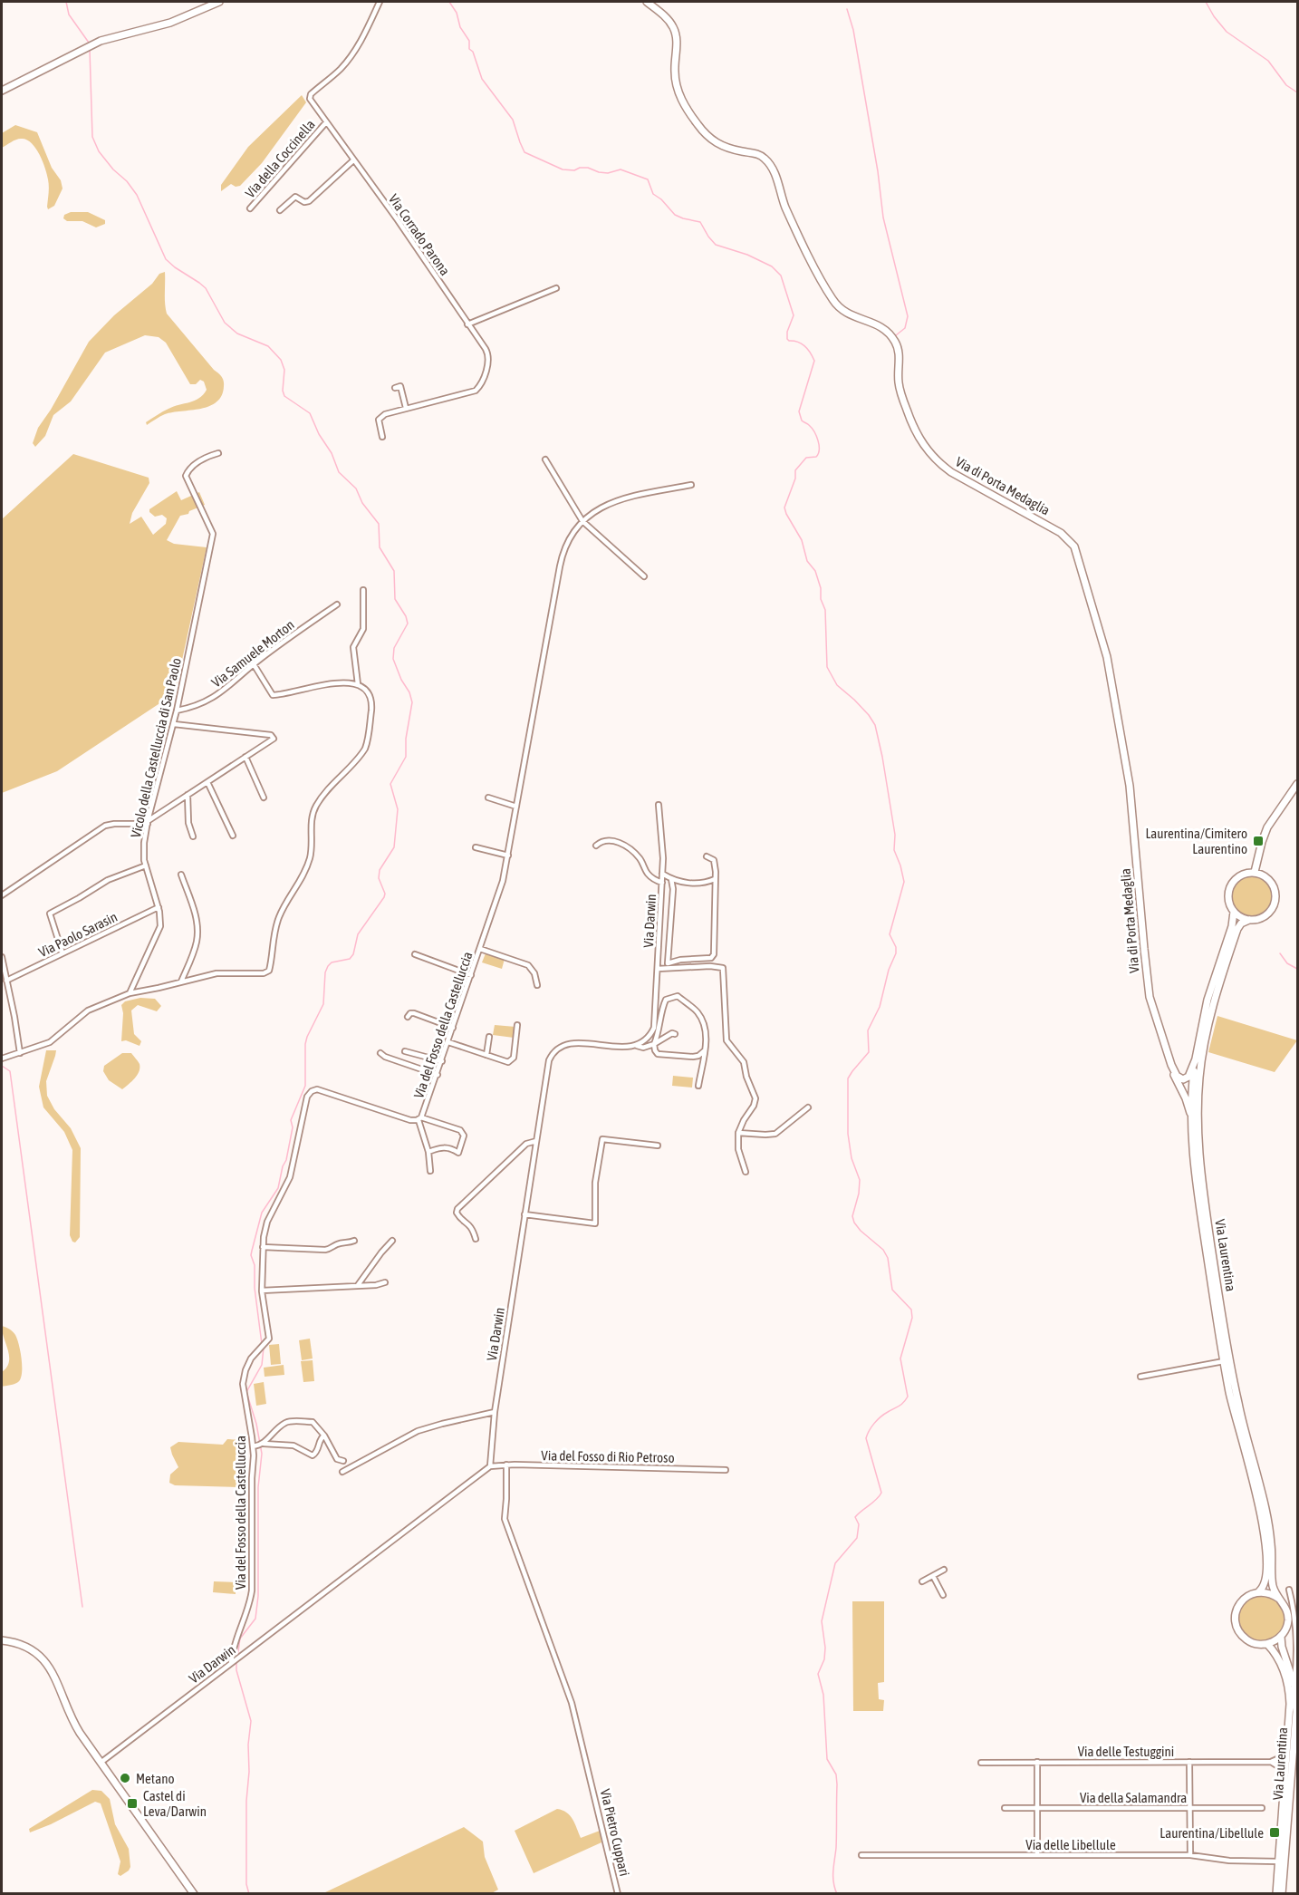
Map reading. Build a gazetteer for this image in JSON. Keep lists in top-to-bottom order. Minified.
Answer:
{"streets":{"main road":["Via di Porta Medaglia","Via Laurentina"],"street":["Via della Coccinella","Via Corrado Parona","Via Samuele Morton","Vicolo della Castelluccia di San Paolo","Via Darwin","Via Paolo Sarasin","Via del Fosso della Castelluccia","Via del Fosso di Rio Petroso","Via delle Testuggini","Via della Salamandra","Via Pietro Cuppari","Via delle Libellule"]},"crossings":[["Via della Coccinella","Via Corrado Parona"],["Via di Porta Medaglia","Via Laurentina"],["Via Samuele Morton","Vicolo della Castelluccia di San Paolo"],["Vicolo della Castelluccia di San Paolo","Via Paolo Sarasin"],["Via Darwin","Via del Fosso della Castelluccia"],["Via Darwin","Via del Fosso di Rio Petroso"],["Via Laurentina","Via delle Libellule"],["Via del Fosso di Rio Petroso","Via Pietro Cuppari"]],"places":{"transit":["Laurentina/Cimitero Laurentino","Castel di Leva/Darwin","Laurentina/Libellule"],"other":["Metano"]}}
